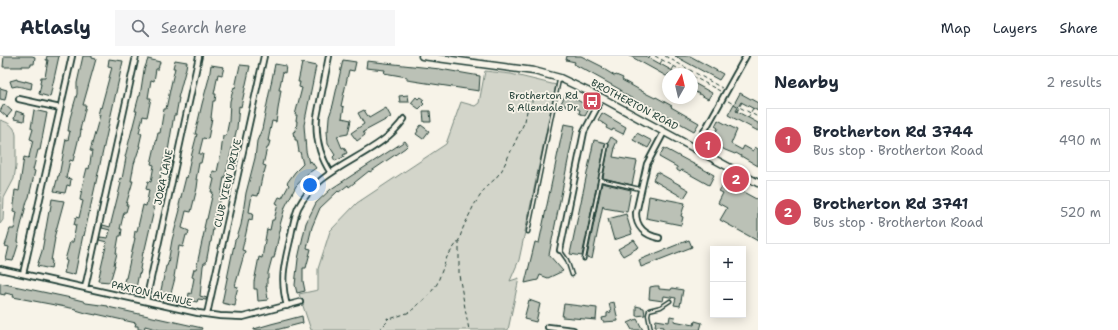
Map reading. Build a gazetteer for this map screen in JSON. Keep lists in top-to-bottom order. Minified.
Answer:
{"streets":{"street":["BROTHERTON ROAD","JORA LANE","CLUB VIEW DRIVE","PAXTON AVENUE"]},"crossings":[["JORA LANE","PAXTON AVENUE"],["CLUB VIEW DRIVE","PAXTON AVENUE"]],"places":{"bus stop":["Brotherton Rd & Allendale Dr"]},"north":"top","page":{"header":"Atlasly","search":"Search here","nav":["Map","Layers","Share"],"heading":["Nearby","2 results"],"list":[{"mark":"1","name":"Brotherton Rd 3744","note":"Bus stop · Brotherton Road","value":"490 m"},{"mark":"2","name":"Brotherton Rd 3741","note":"Bus stop · Brotherton Road","value":"520 m"}],"pins":["1","2"],"map_buttons":["+","−"]}}
